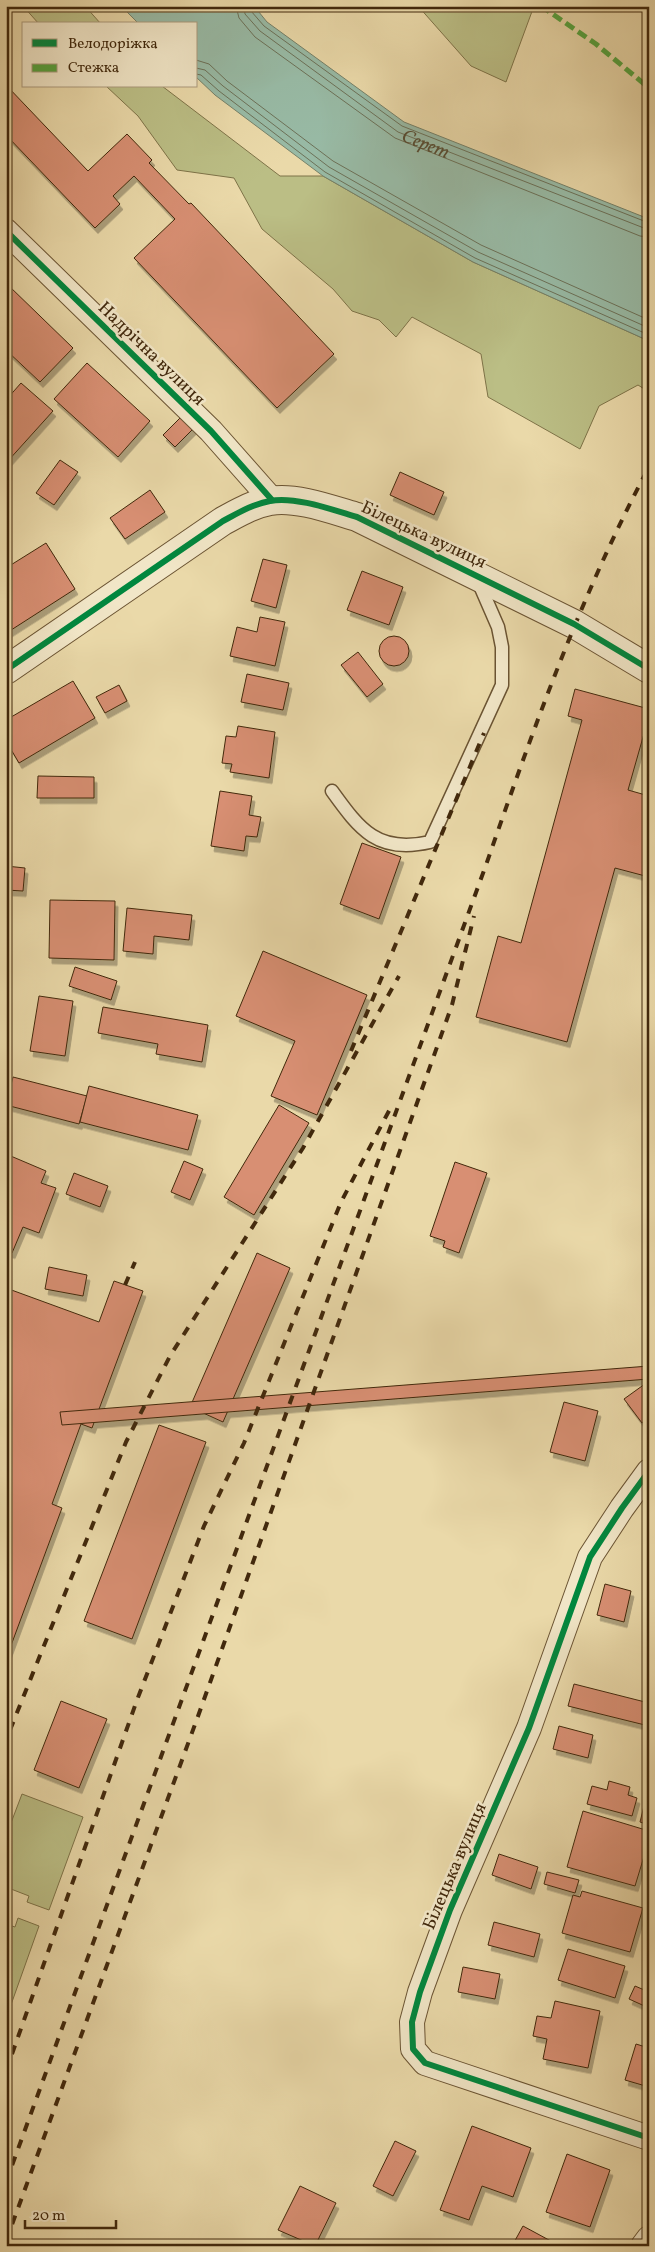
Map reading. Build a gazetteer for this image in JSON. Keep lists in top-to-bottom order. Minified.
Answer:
{"streets":{"street":["Надрічна вулиця","Білецька вулиця"]},"crossings":[["Надрічна вулиця","Білецька вулиця"]],"water":["Серет"],"legend":["Велодоріжка","Стежка"],"scale_bar":"20 m"}
